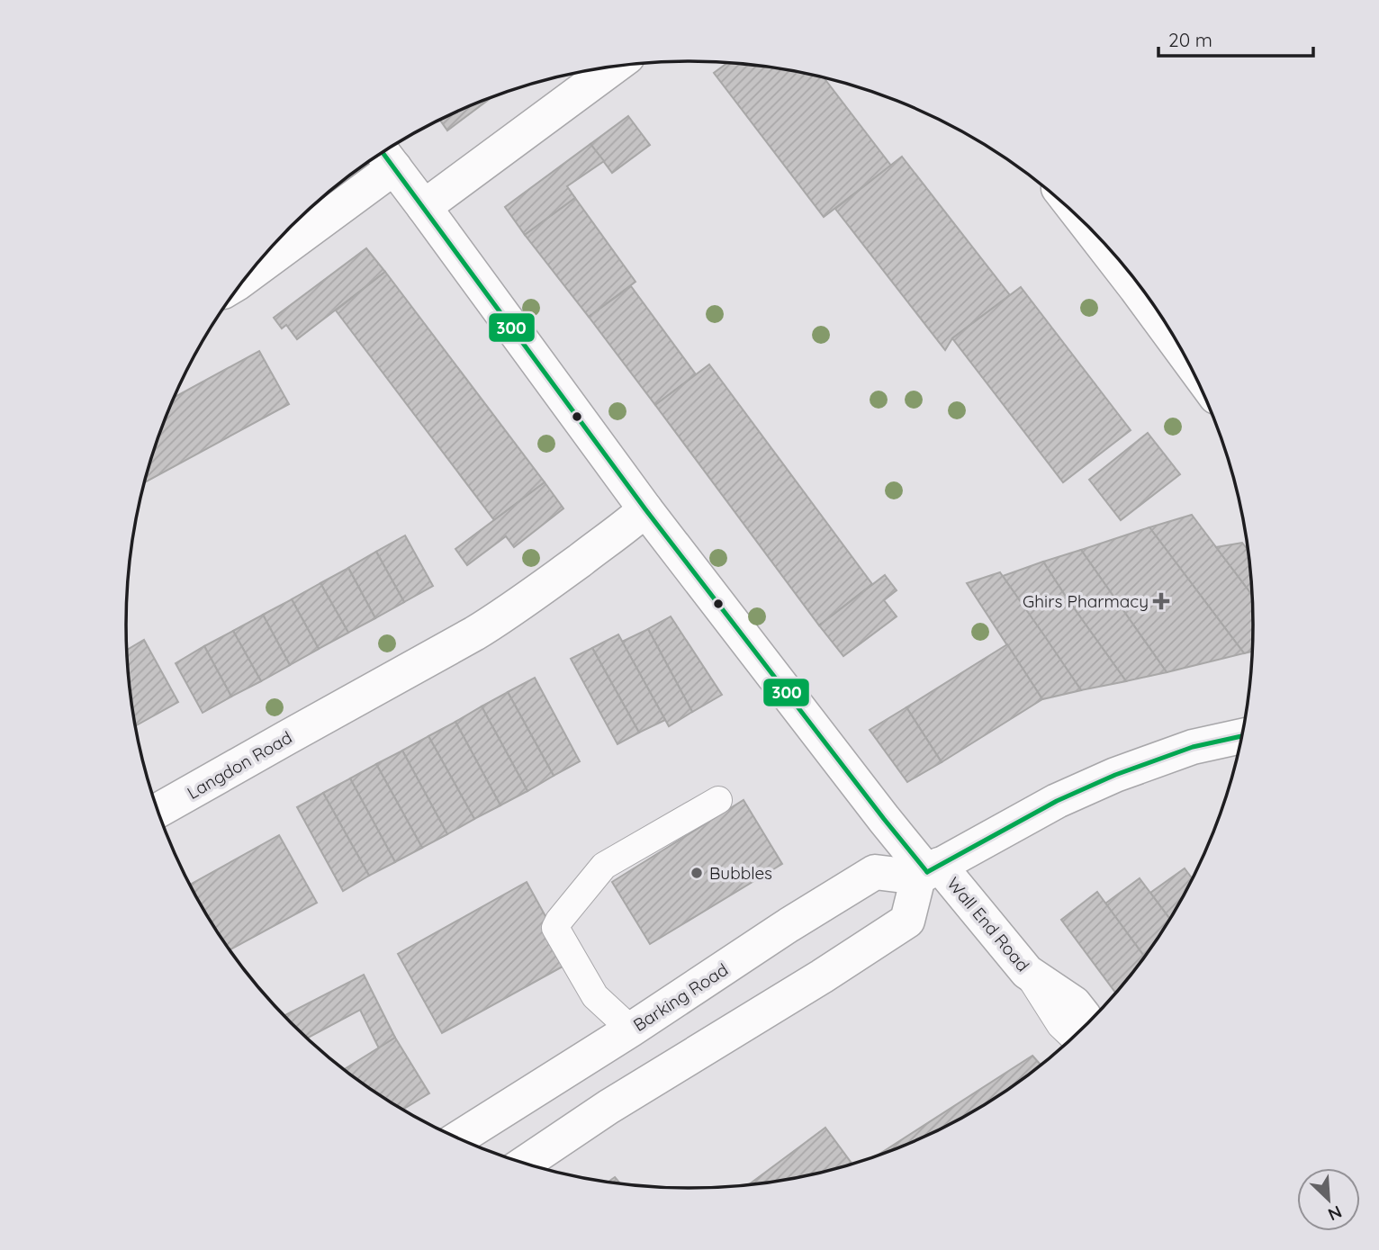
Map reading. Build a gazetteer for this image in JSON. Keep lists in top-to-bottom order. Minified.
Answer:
{"streets":{"street":["Langdon Road","Wall End Road","Barking Road"]},"crossings":[["Langdon Road","Wall End Road"],["Wall End Road","Barking Road"]],"places":{"health":["Ghirs Pharmacy"],"other":["Bubbles"]},"lines":["transit line 300"],"scale_bar":"20 m","north":"bottom right"}
